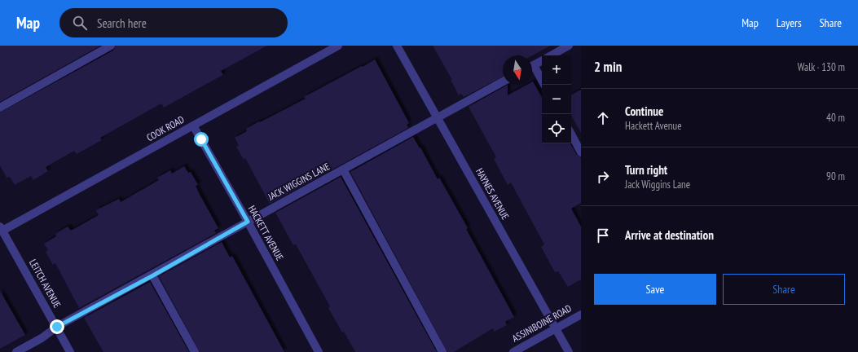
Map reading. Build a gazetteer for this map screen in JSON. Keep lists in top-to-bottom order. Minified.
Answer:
{"streets":{"street":["COOK ROAD","JACK WIGGINS LANE","HAYNES AVENUE","HACKETT AVENUE","LEITCH AVENUE","ASSINIBOINE ROAD"]},"crossings":[["COOK ROAD","HACKETT AVENUE"],["COOK ROAD","LEITCH AVENUE"],["JACK WIGGINS LANE","HAYNES AVENUE"],["JACK WIGGINS LANE","HACKETT AVENUE"],["JACK WIGGINS LANE","LEITCH AVENUE"],["HAYNES AVENUE","ASSINIBOINE ROAD"]],"north":"bottom","page":{"header":"Map","search":"Search here","nav":["Map","Layers","Share"],"heading":["2 min","Walk · 130 m"],"map_buttons":["+","−"],"list":[["Continue","Hackett Avenue","40 m"],["Turn right","Jack Wiggins Lane","90 m"],"Arrive at destination"],"buttons":["Save","Share"]}}
